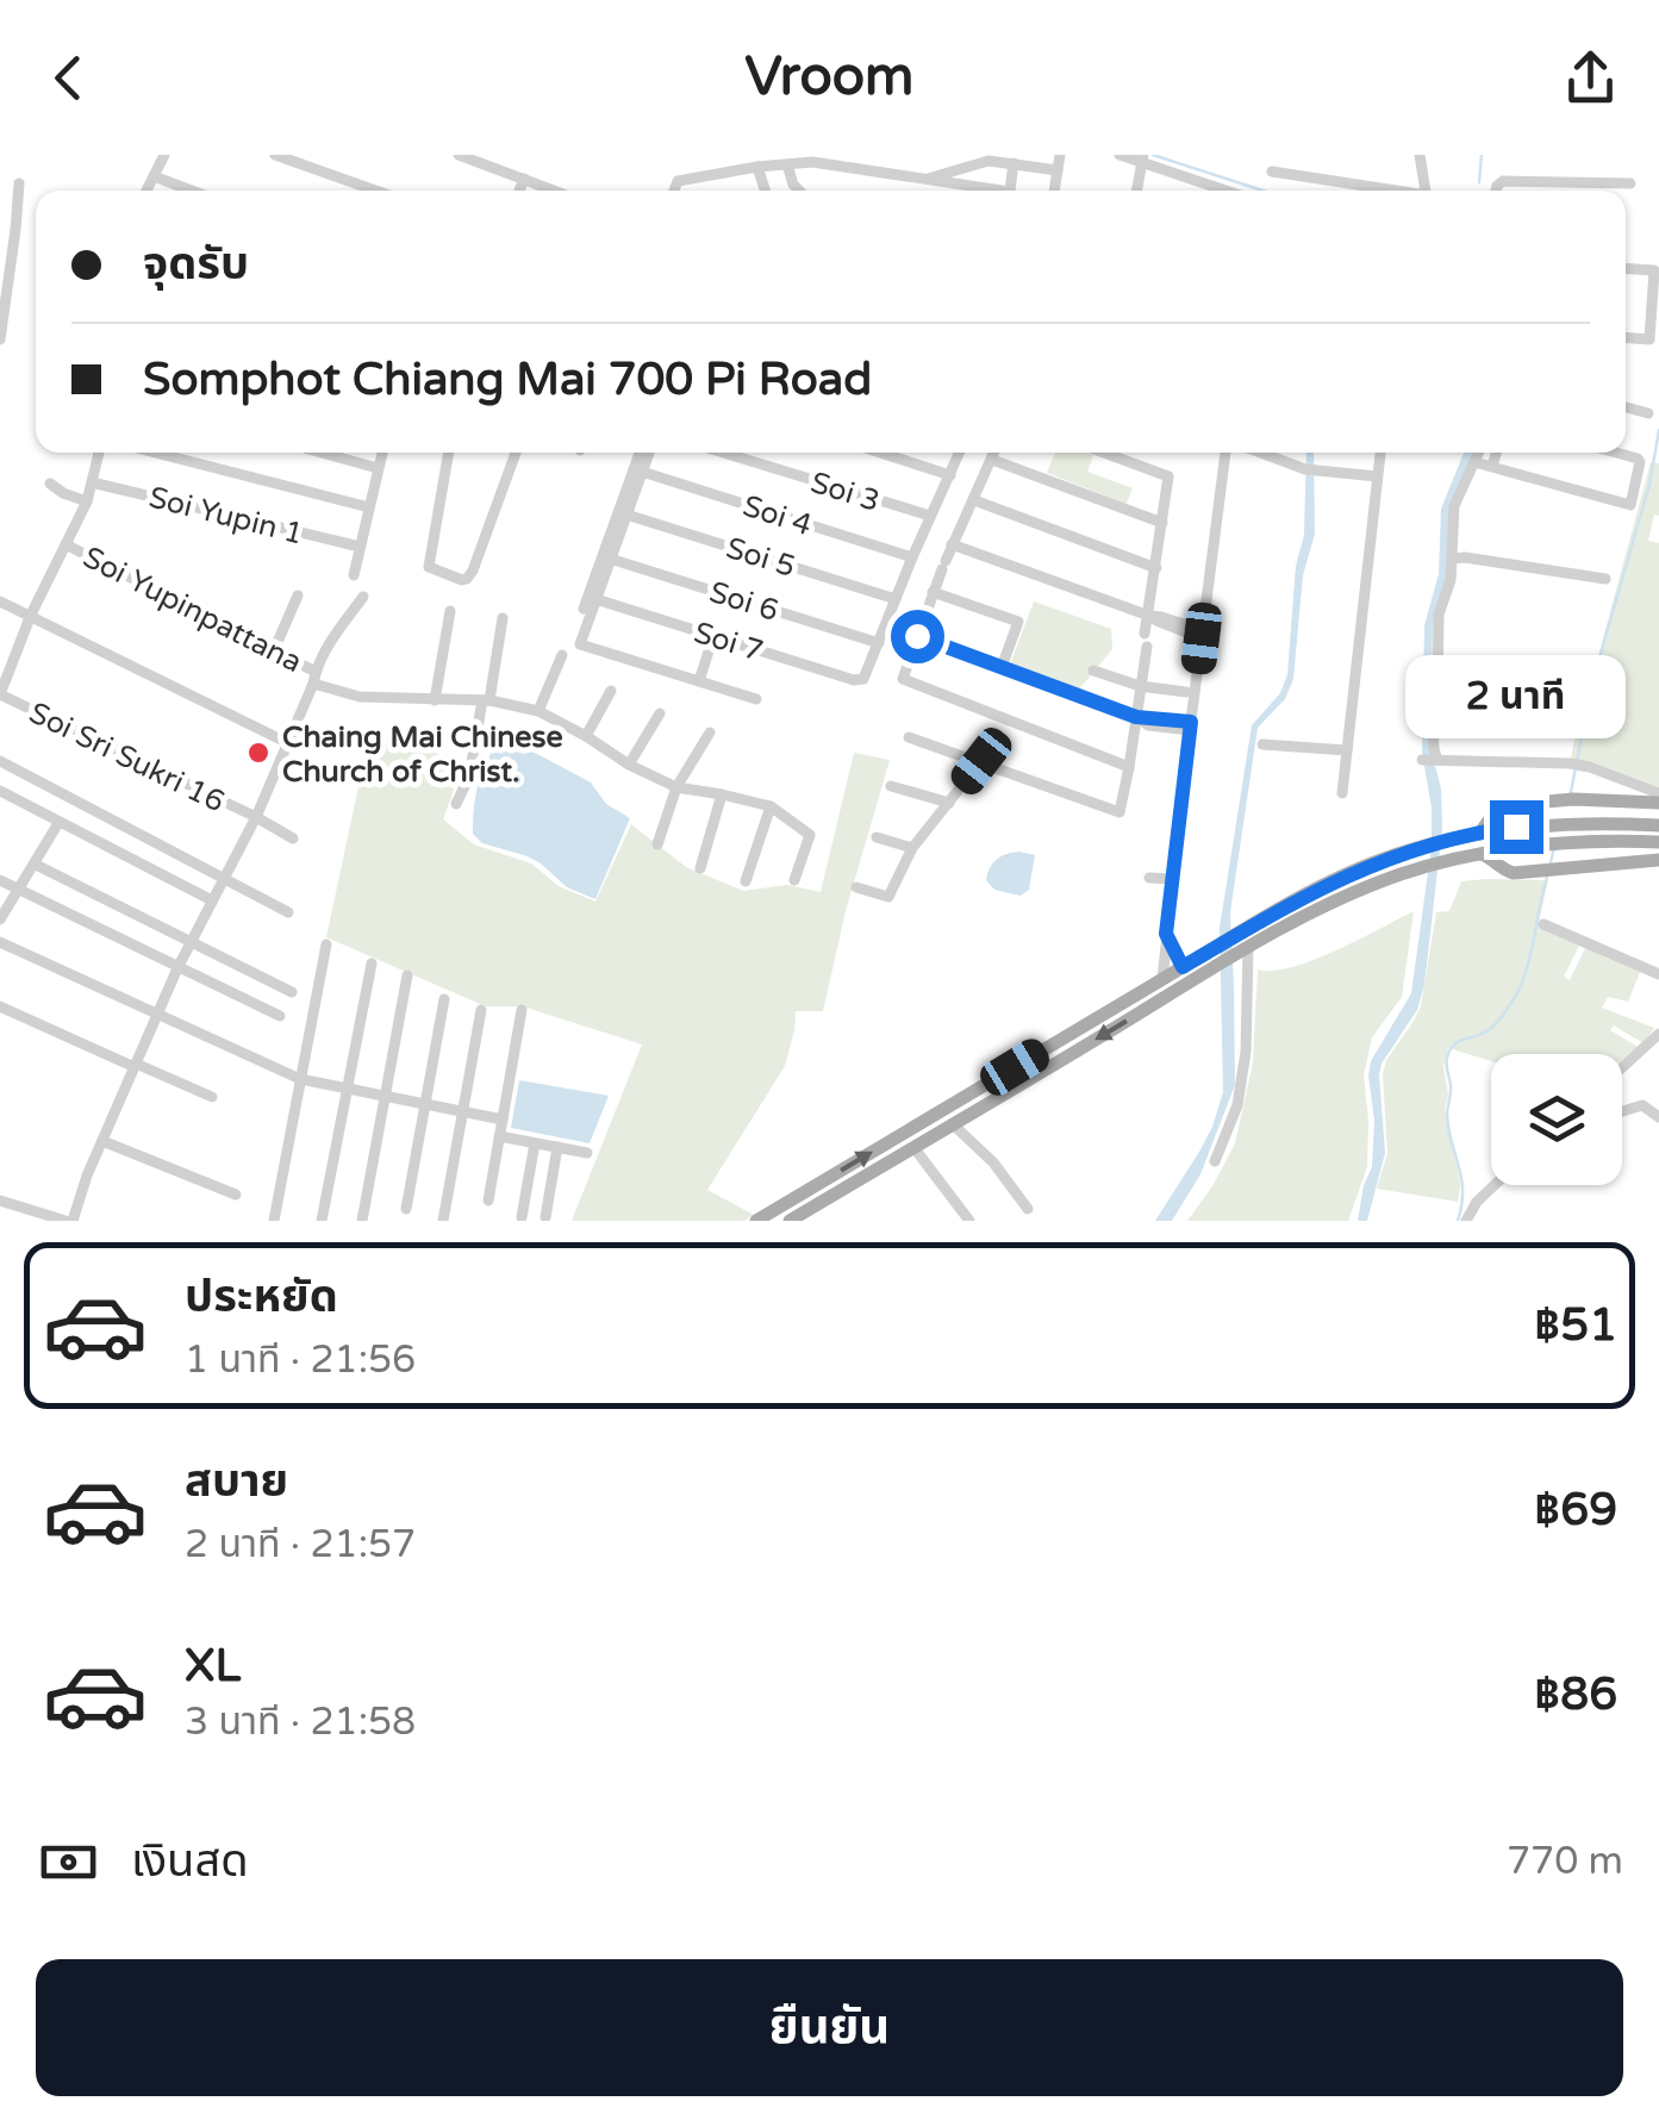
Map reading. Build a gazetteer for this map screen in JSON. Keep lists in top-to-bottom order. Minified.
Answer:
{"streets":{"street":["Soi 3","Soi Yupin 1","Soi 4","Soi 5","Soi 6","Soi Yupinpattana","Soi 7","Soi Sri Sukri 16"]},"crossings":[["Soi 6","Soi 7"],["Soi Yupinpattana","Soi Sri Sukri 16"]],"places":["Chaing Mai Chinese Church of Christ."],"page":{"header":"Vroom","banner":["จุดรับ","Somphot Chiang Mai 700 Pi Road"],"bubble":"2 นาที","list":[{"name":"ประหยัด","note":"1 นาที · 21:56","value":"฿51"},{"name":"สบาย","note":"2 นาที · 21:57","value":"฿69"},{"name":"XL","note":"3 นาที · 21:58","value":"฿86"}],"pay":["เงินสด","770 m"],"buttons":"ยืนยัน"}}
